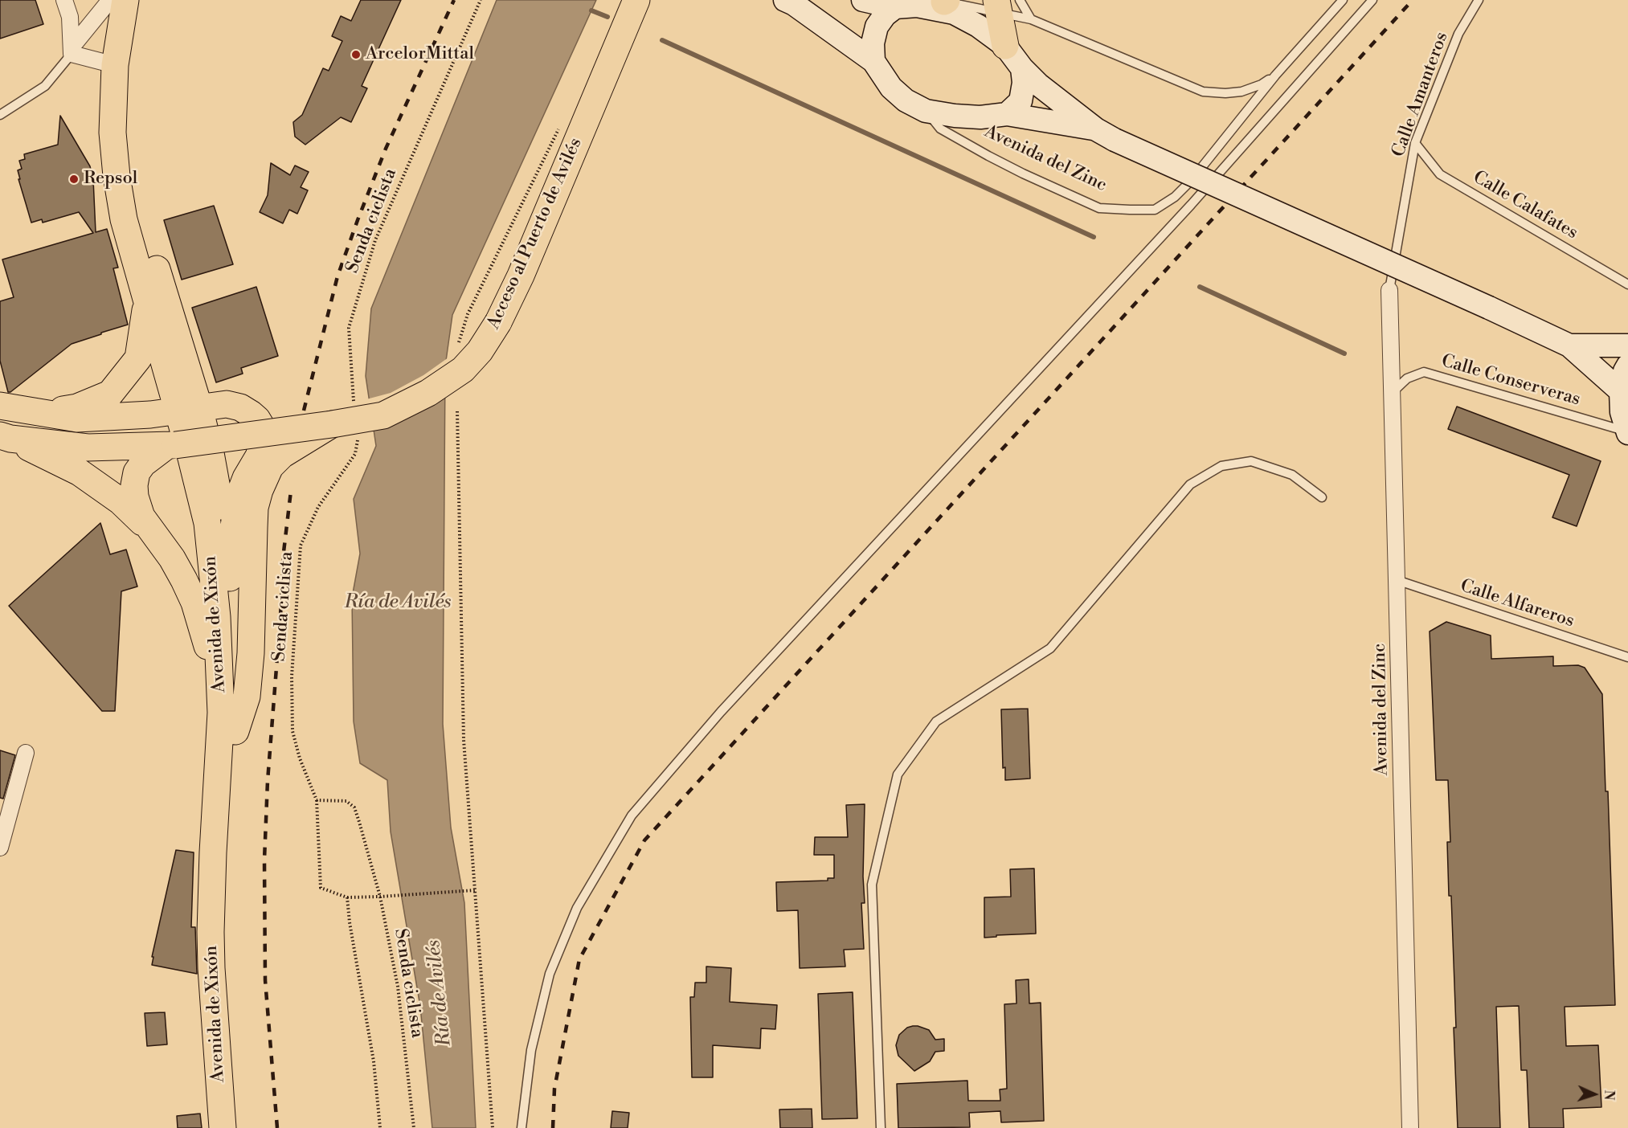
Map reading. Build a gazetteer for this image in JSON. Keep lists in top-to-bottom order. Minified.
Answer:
{"streets":{"highway":["Acceso al Puerto de Avilés","Avenida de Xixón"],"street":["Avenida del Zinc"],"lane":["Calle Amanteros","Calle Calafates","Calle Conserveras","Calle Alfareros"],"path":["Senda ciclista"]},"crossings":[["Calle Amanteros","Avenida del Zinc"],["Calle Amanteros","Calle Calafates"],["Avenida del Zinc","Calle Conserveras"],["Avenida del Zinc","Calle Alfareros"]],"water":["Ría de Avilés"],"places":["ArcelorMittal","Repsol"],"north":"right"}
